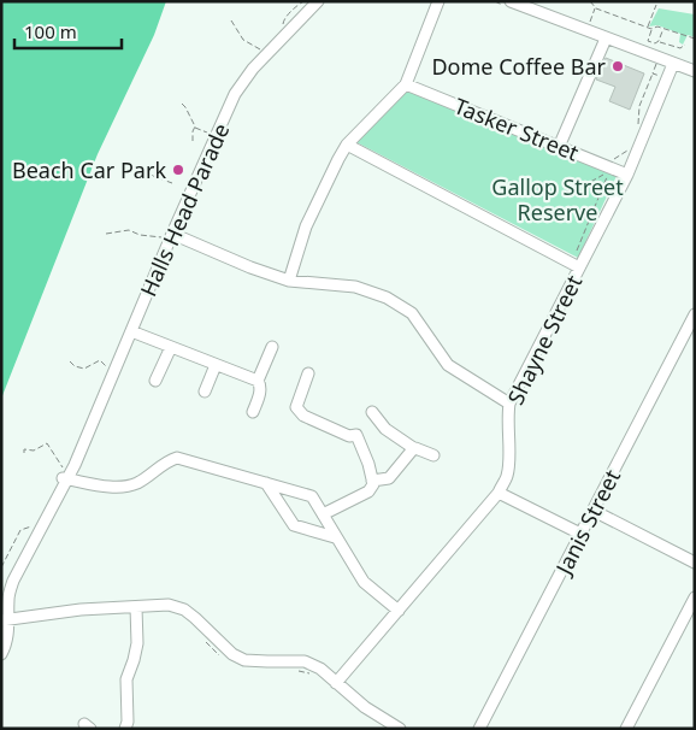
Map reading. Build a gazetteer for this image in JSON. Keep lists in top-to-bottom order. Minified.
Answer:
{"streets":{"street":["Tasker Street","Halls Head Parade","Shayne Street","Janis Street"]},"crossings":[["Tasker Street","Shayne Street"]],"parks":["Gallop Street Reserve"],"places":["Dome Coffee Bar","Beach Car Park"],"scale_bar":"100 m"}
